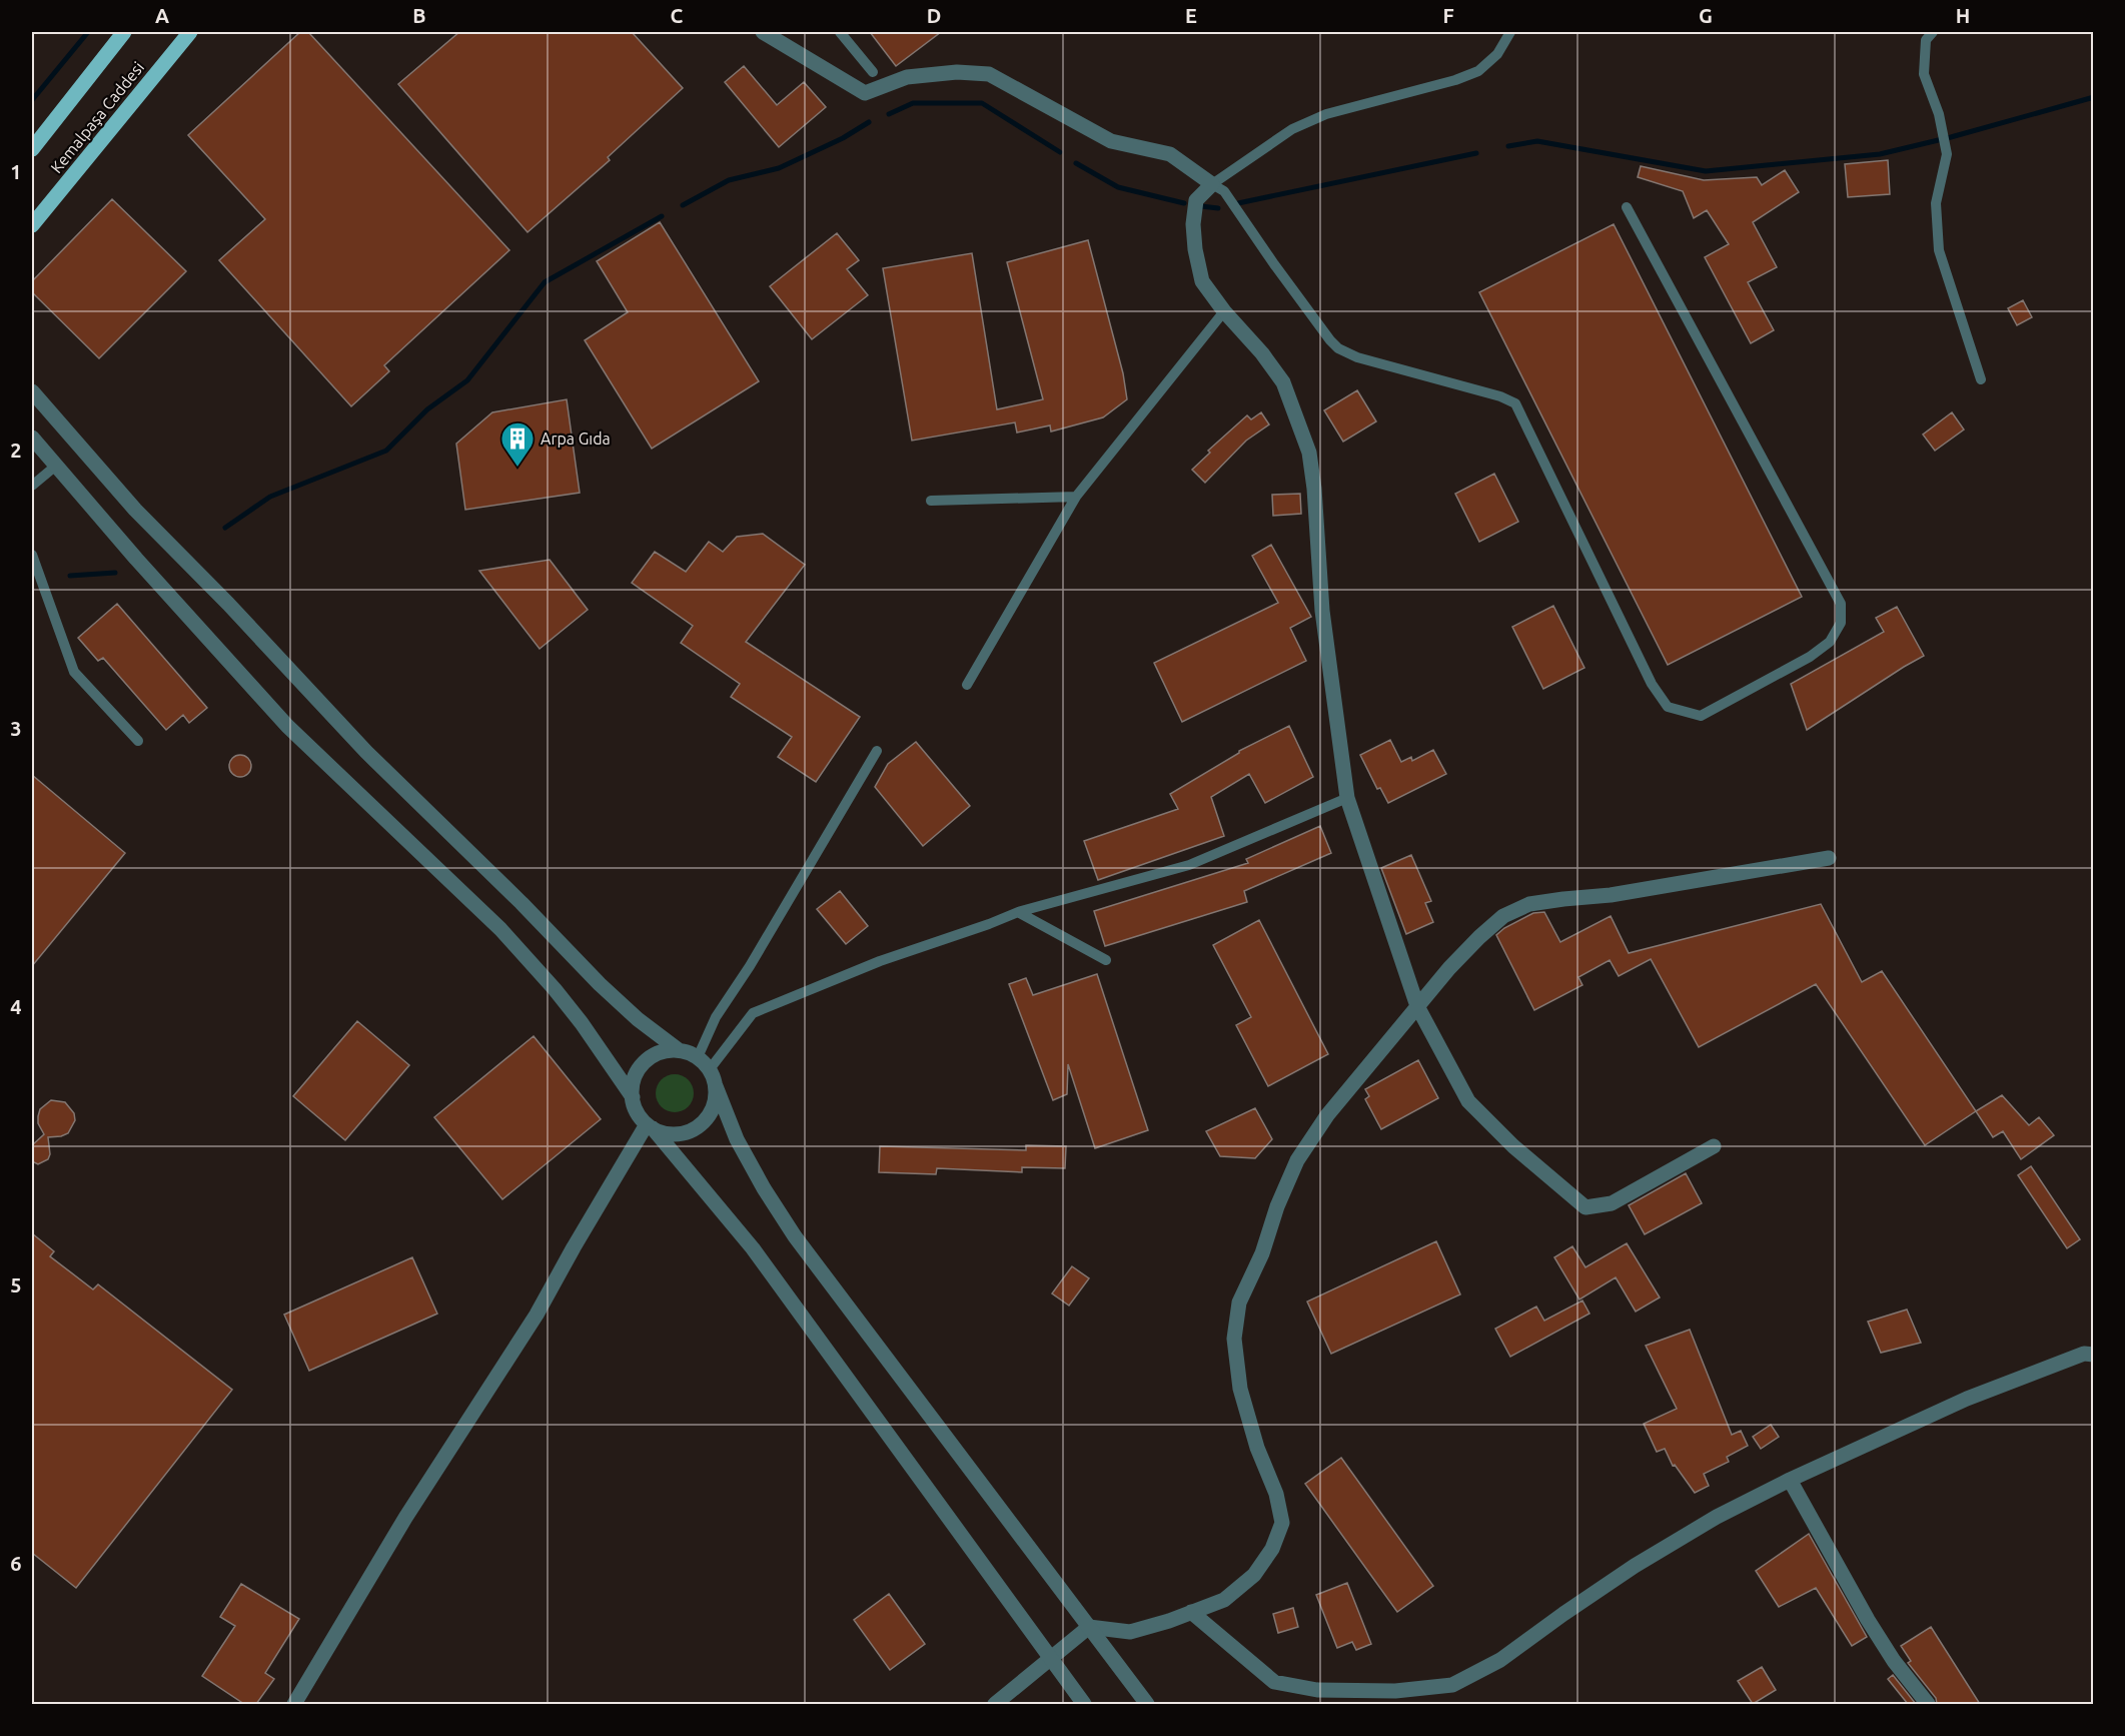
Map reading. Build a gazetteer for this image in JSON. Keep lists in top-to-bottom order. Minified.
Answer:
{"streets":{"main road":["Kemalpaşa Caddesi"]},"places":{"building":["Arpa Gıda"]},"grid":{"columns":["A","B","C","D","E","F","G","H"],"rows":["1","2","3","4","5","6"]}}
